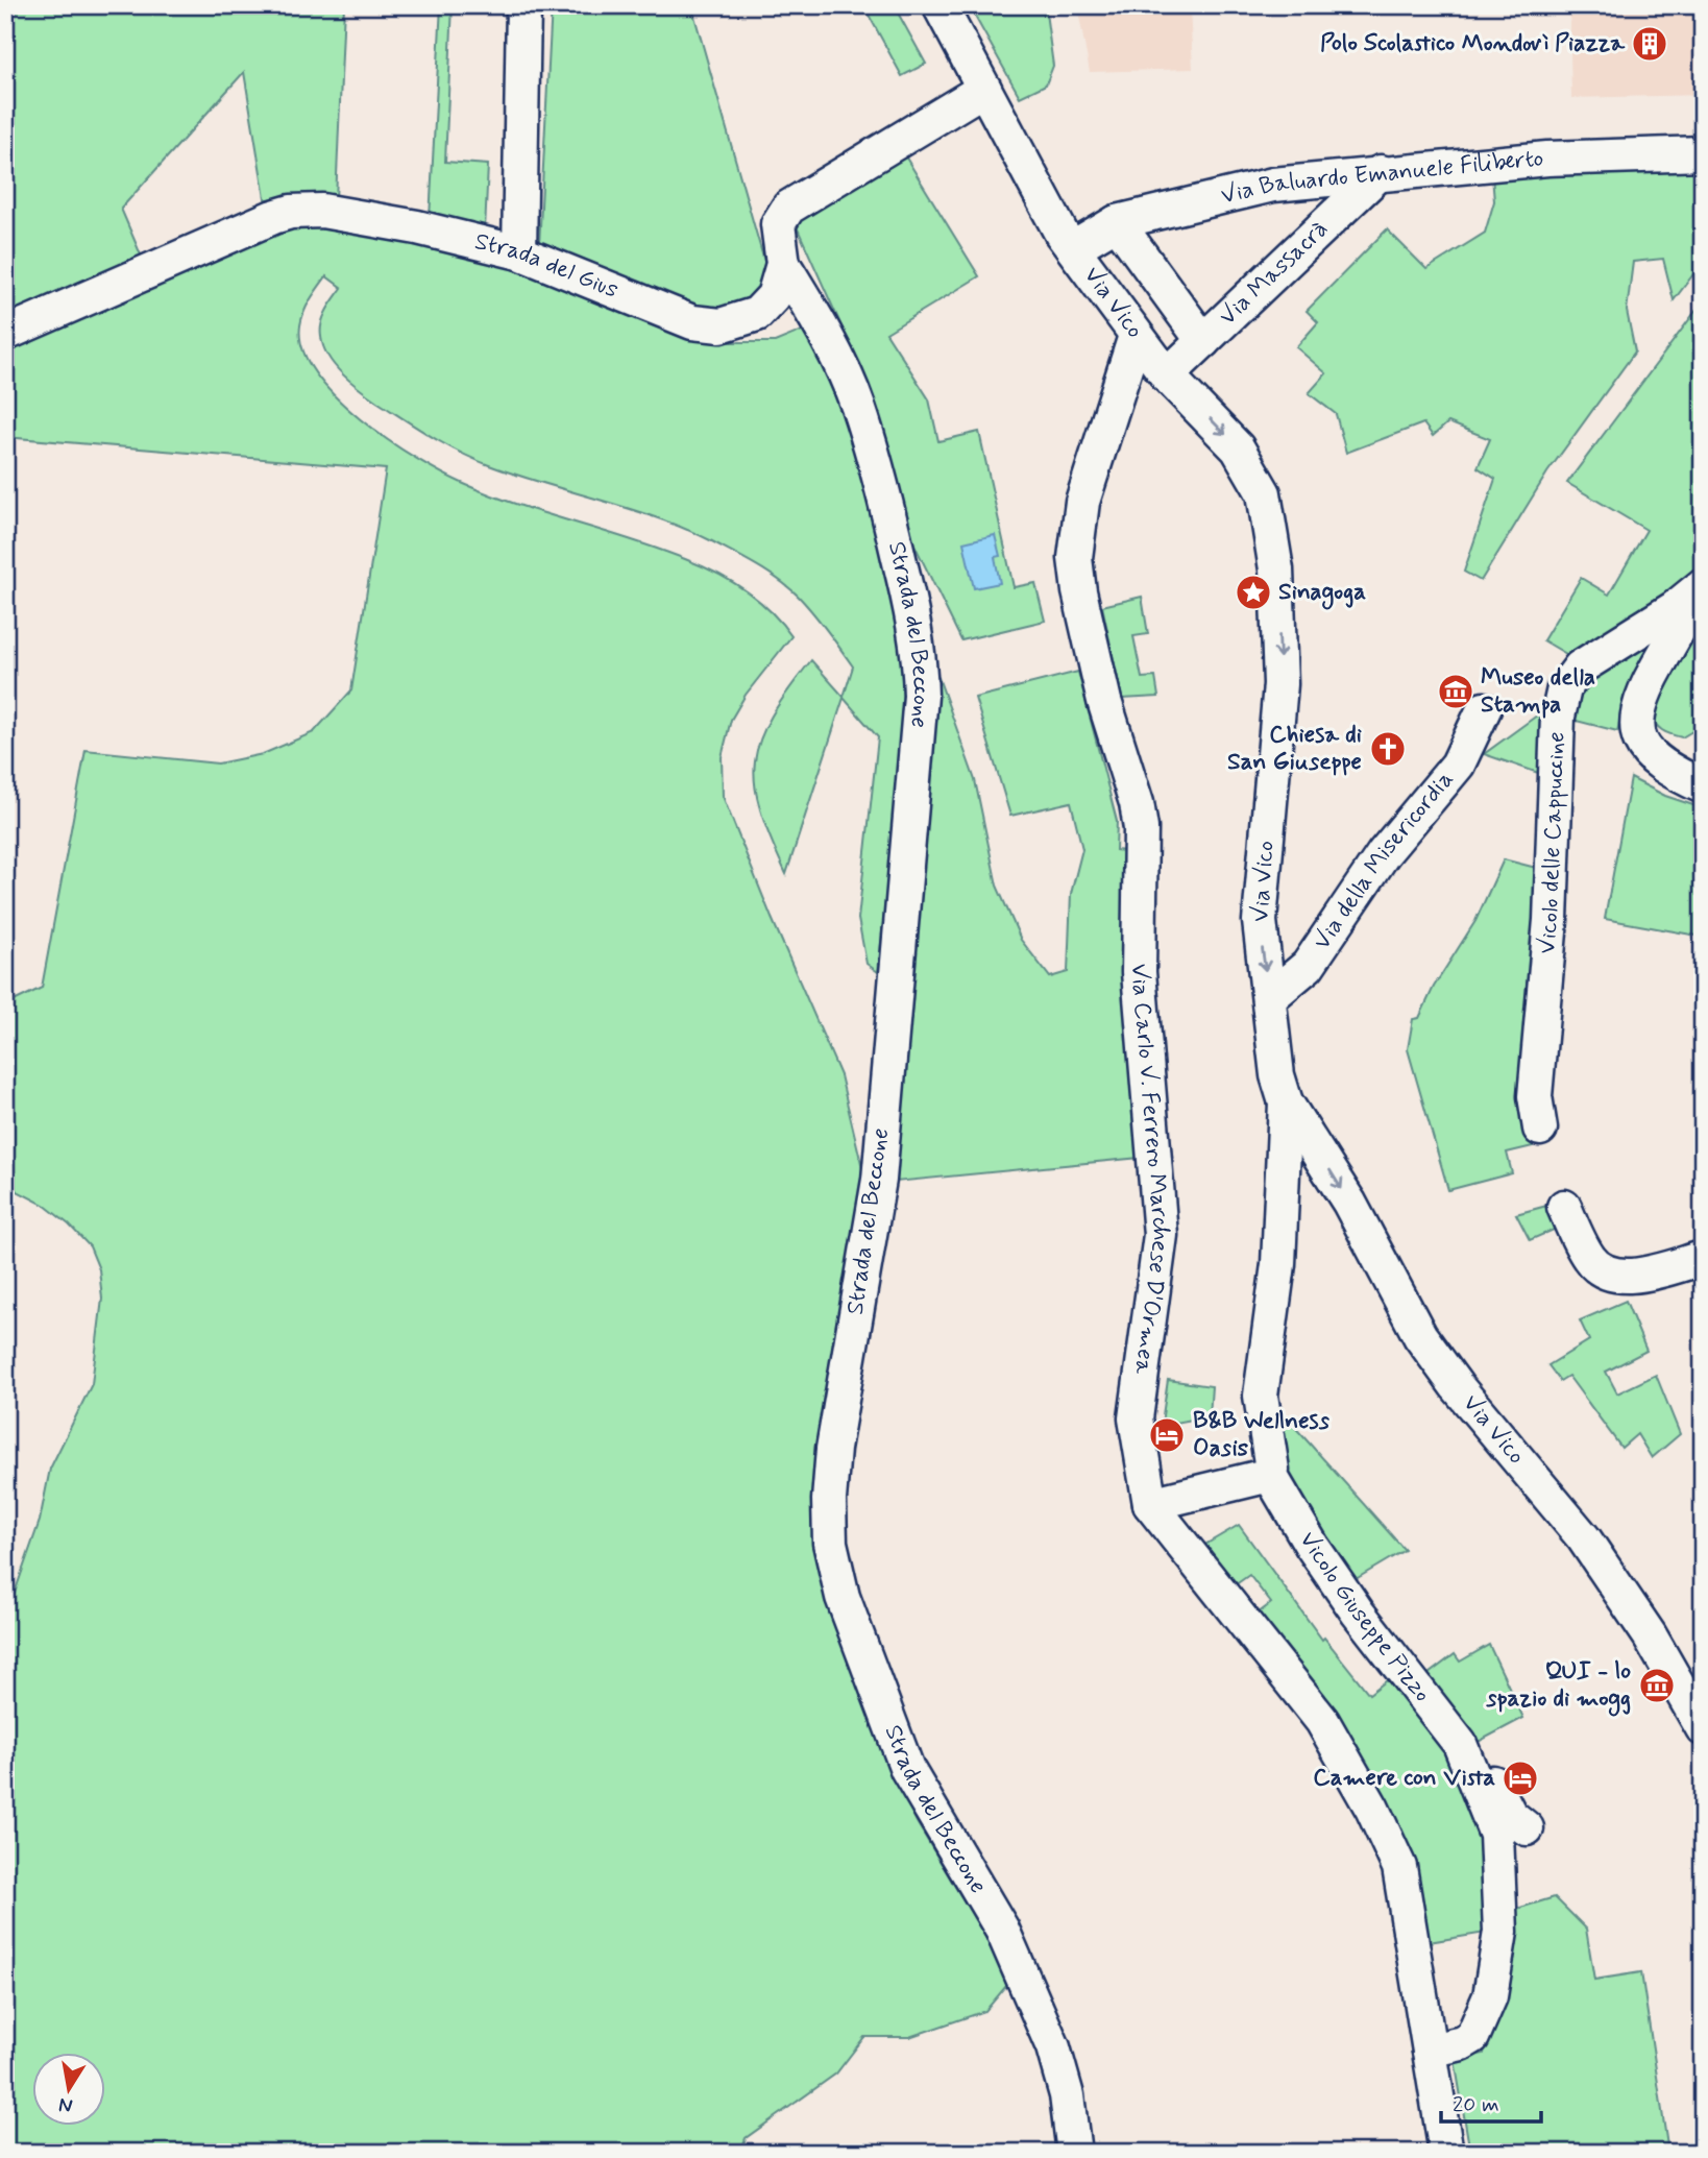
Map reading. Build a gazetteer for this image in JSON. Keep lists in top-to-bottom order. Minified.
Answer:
{"streets":{"street":["Via Baluardo Emanuele Filiberto","Strada del Gius","Via Massacrà","Via Vico","Strada del Beccone","Vicolo delle Cappuccine","Via della Misericordia","Via Carlo V. Ferrero Marchese D'Ormea","Vicolo Giuseppe Pizzo"]},"crossings":[["Via Baluardo Emanuele Filiberto","Via Massacrà"],["Via Baluardo Emanuele Filiberto","Via Vico"],["Strada del Gius","Via Vico"],["Strada del Gius","Strada del Beccone"],["Via Massacrà","Via Vico"],["Via Vico","Via della Misericordia"],["Via Vico","Via Carlo V. Ferrero Marchese D'Ormea"],["Via Vico","Vicolo Giuseppe Pizzo"],["Via Carlo V. Ferrero Marchese D'Ormea","Vicolo Giuseppe Pizzo"]],"one_way":["Via Vico"],"places":{"building":["Polo Scolastico Mondovì Piazza"],"place":["Sinagoga"],"museum":["Museo della Stampa","QUI - lo spazio di mogg"],"church":["Chiesa di San Giuseppe"],"hotel":["B&B Wellness Oasis","Camere con Vista"]},"scale_bar":"20 m","north":"bottom"}
